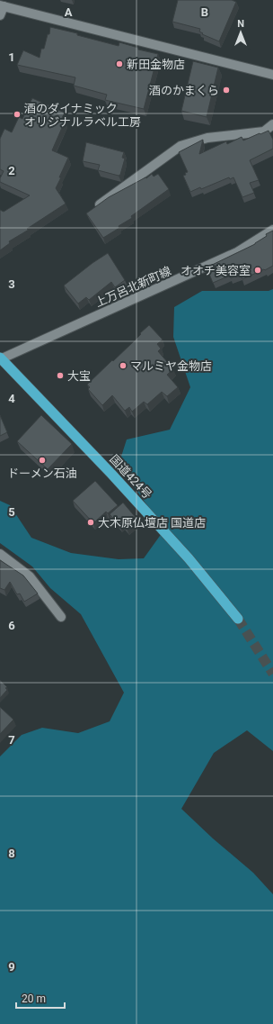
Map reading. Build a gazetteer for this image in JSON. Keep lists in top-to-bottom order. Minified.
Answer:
{"streets":{"highway":["国道424号"],"street":["上万呂北新町線"]},"crossings":[["上万呂北新町線","国道424号"]],"places":["新田金物店","酒のかまくら","酒のダイナミック オリジナルラベル工房","オオチ美容室","マルミヤ金物店","大宝","ドーメン石油","大木原仏壇店 国道店"],"scale_bar":"20 m","north":"top","grid":{"columns":["A","B"],"rows":["1","2","3","4","5","6","7","8","9"]}}
